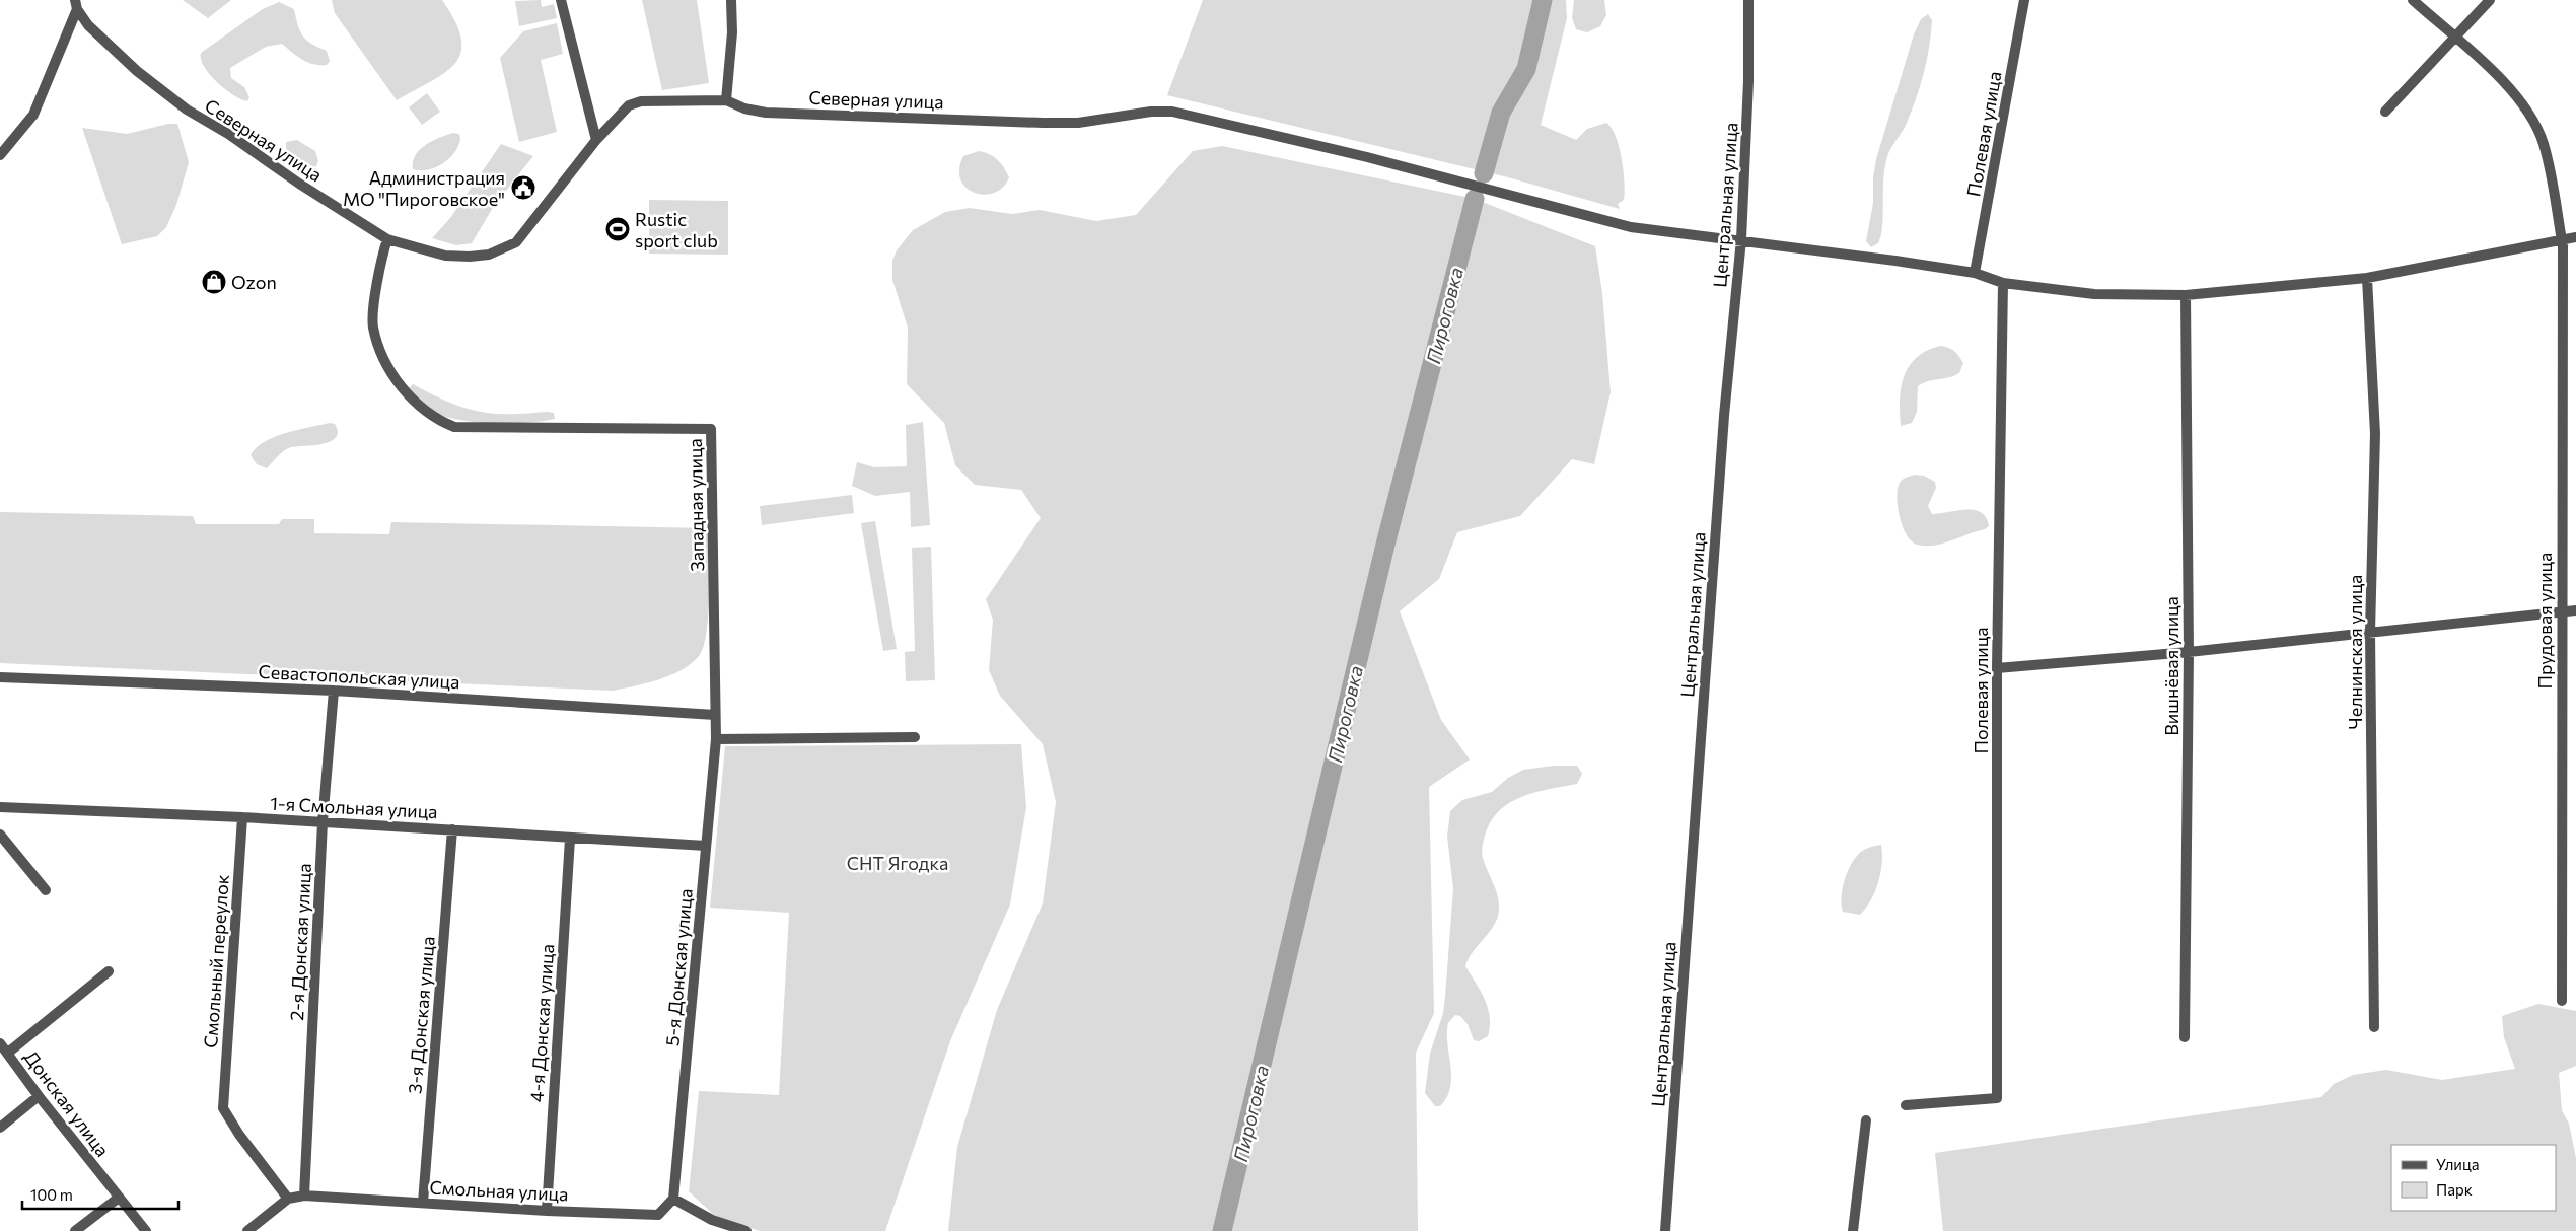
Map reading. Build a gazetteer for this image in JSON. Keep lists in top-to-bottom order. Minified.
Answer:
{"streets":{"street":["Северная улица","Полевая улица","Центральная улица","Западная улица","Прудовая улица","Челнинская улица","Вишнёвая улица","Севастопольская улица","1-я Смольная улица","2-я Донская улица","Смольный переулок","5-я Донская улица","3-я Донская улица","4-я Донская улица","Донская улица","Смольная улица"]},"crossings":[["Северная улица","Полевая улица"],["Северная улица","Центральная улица"],["Северная улица","Западная улица"],["Северная улица","Прудовая улица"],["Северная улица","Челнинская улица"],["Северная улица","Вишнёвая улица"],["Западная улица","Севастопольская улица"],["Западная улица","5-я Донская улица"],["Севастопольская улица","2-я Донская улица"],["1-я Смольная улица","2-я Донская улица"],["1-я Смольная улица","Смольный переулок"],["1-я Смольная улица","5-я Донская улица"],["1-я Смольная улица","3-я Донская улица"],["1-я Смольная улица","4-я Донская улица"],["2-я Донская улица","Смольная улица"],["Смольный переулок","Смольная улица"],["5-я Донская улица","Смольная улица"],["3-я Донская улица","Смольная улица"],["4-я Донская улица","Смольная улица"]],"water":["Пироговка"],"parks":["СНТ Ягодка"],"places":{"public building":["Администрация МО \"Пироговское\""],"sports":["Rustic sport club"],"shop":["Ozon"]},"legend":["Улица","Парк"],"scale_bar":"100 m"}
